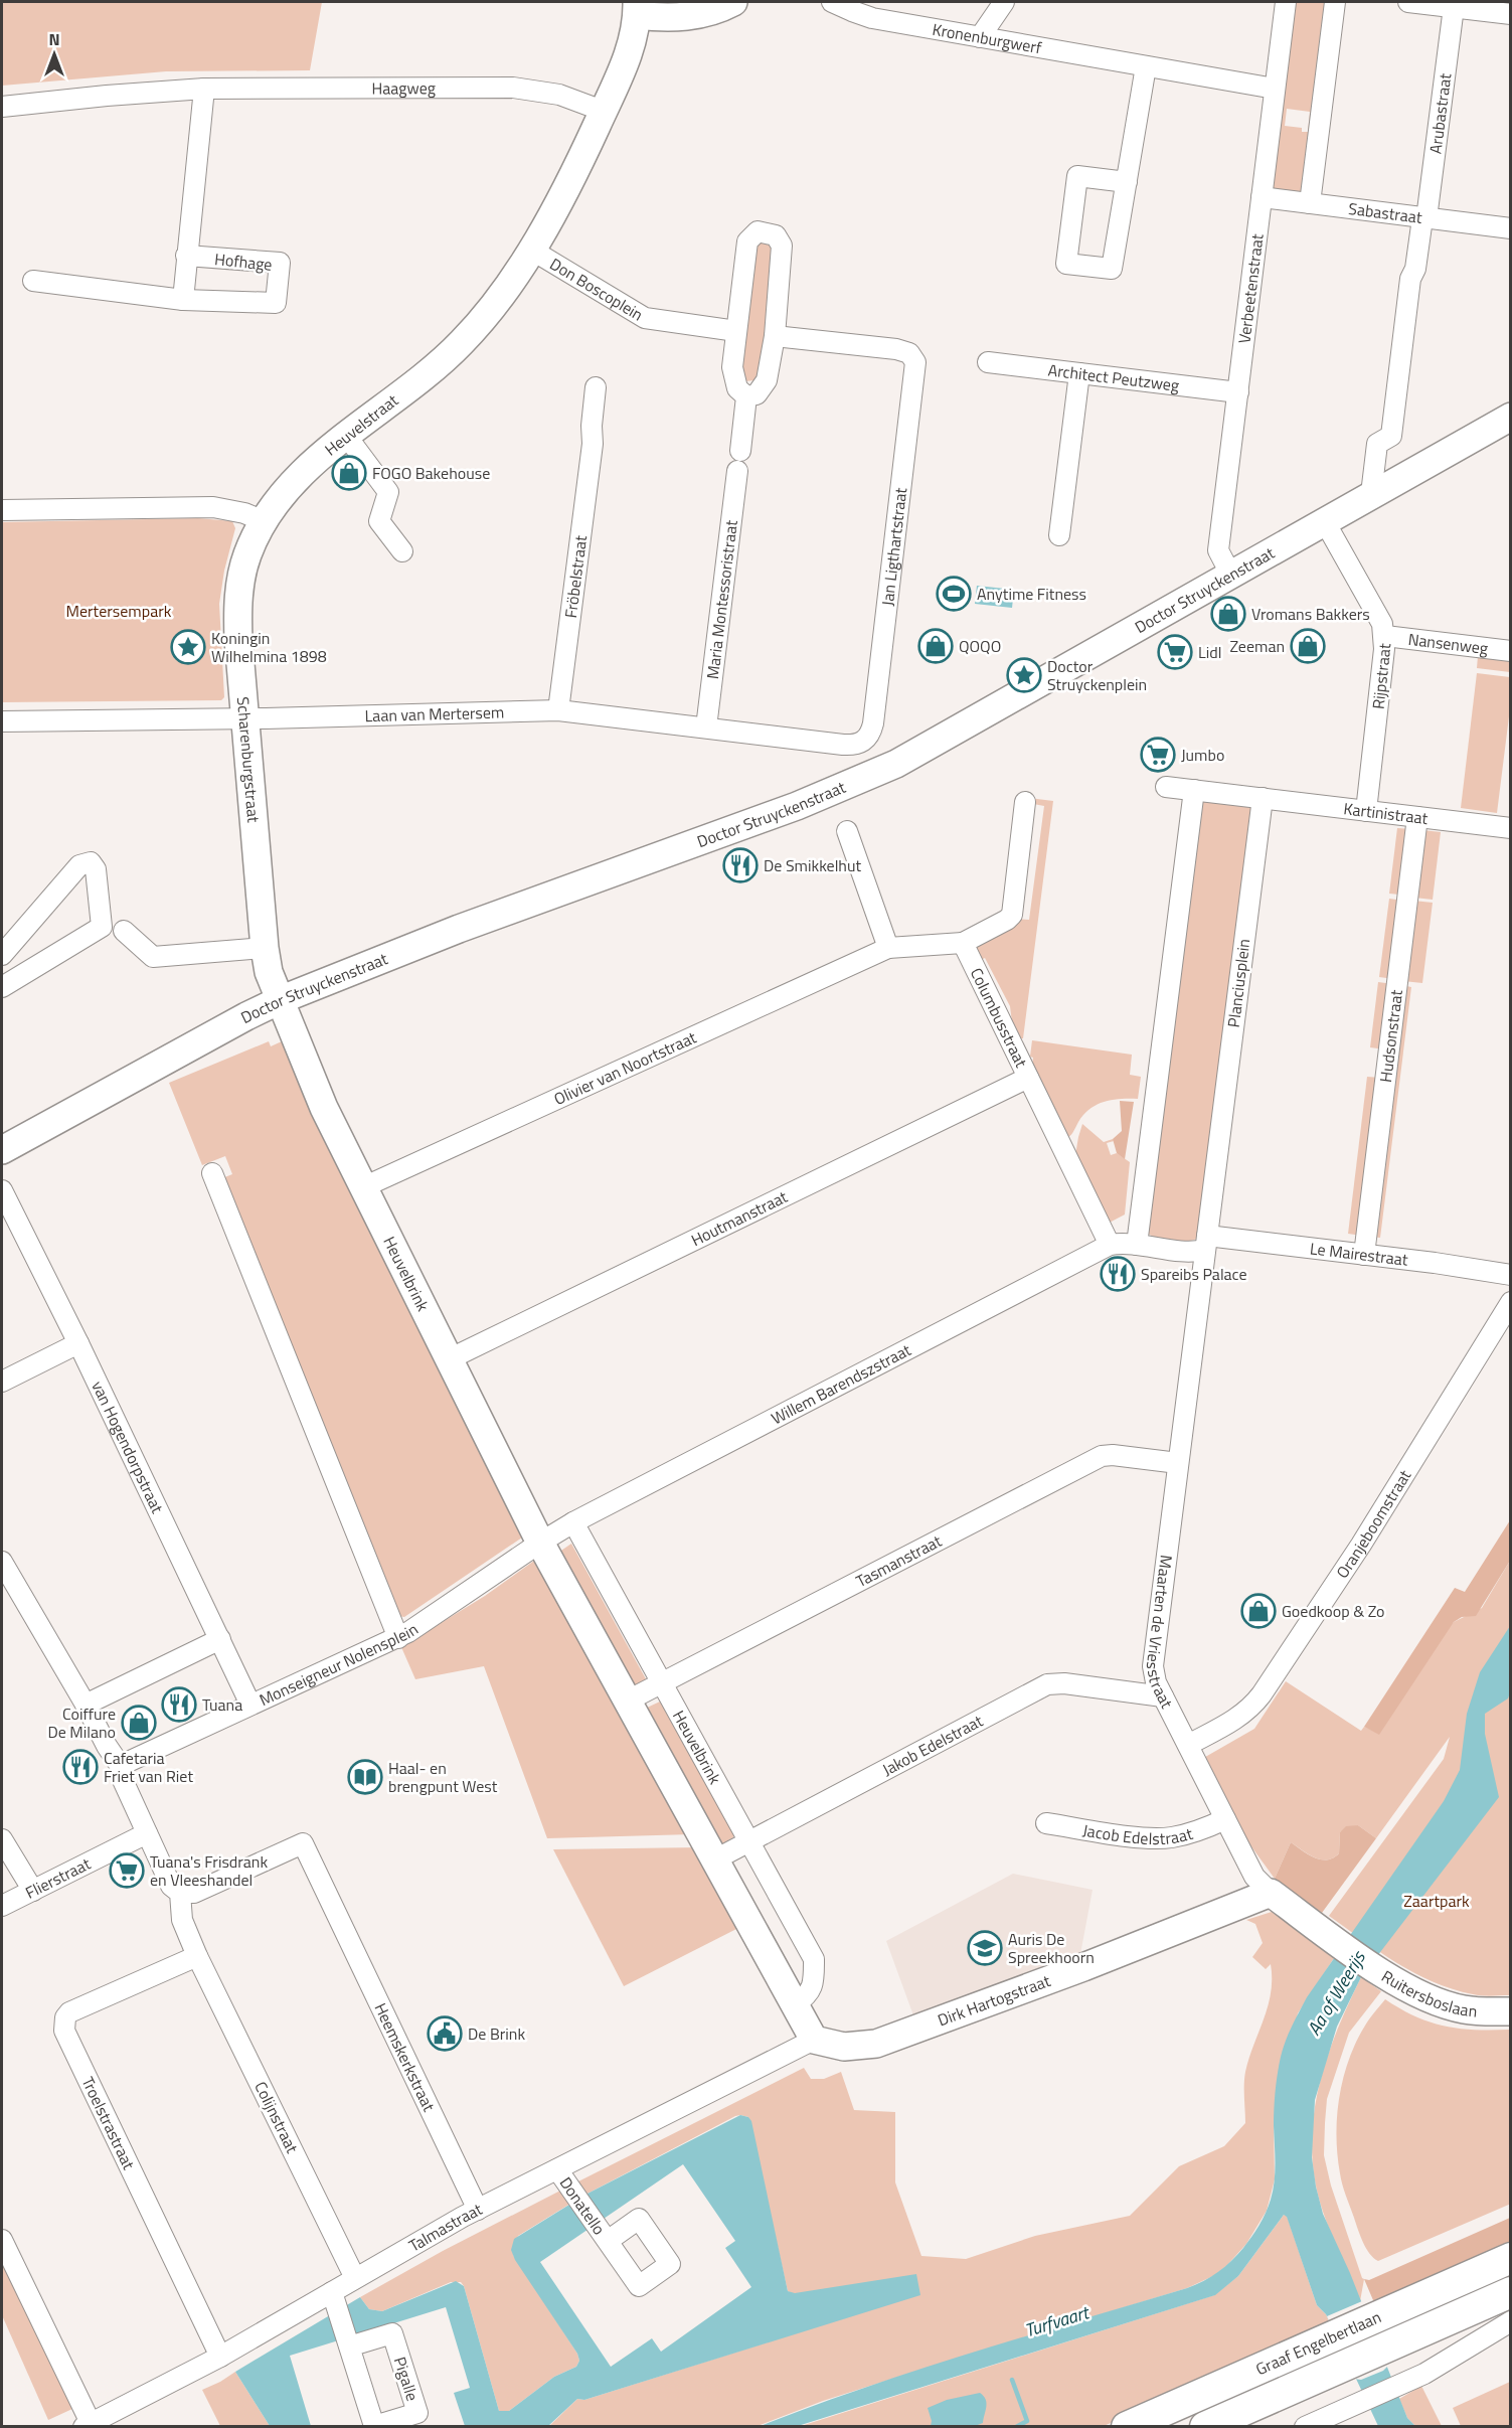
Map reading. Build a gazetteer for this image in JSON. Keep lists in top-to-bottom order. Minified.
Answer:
{"streets":{"main road":["Graaf Engelbertlaan"],"street":["Kronenburgwerf","Haagweg","Arubastraat","Sabastraat","Hofhage","Don Boscoplein","Verbeetenstraat","Architect Peutzweg","Heuvelstraat","Jan Ligthartstraat","Fröbelstraat","Doctor Struyckenstraat","Maria Montessoristraat","Nansenweg","Rijpstraat","Laan van Mertersem","Scharenburgstraat","Kartinistraat","Planciusplein","Columbusstraat","Hudsonstraat","Olivier van Noortstraat","Houtmanstraat","Le Mairestraat","Heuvelbrink","Willem Barendszstraat","van Hogendorpstraat","Oranjeboomstraat","Tasmanstraat","Maarten de Vriesstraat","Monseigneur Nolensplein","Jakob Edelstraat","Jacob Edelstraat","Flierstraat","Ruitersboslaan","Dirk Hartogstraat","Heemskerkstraat","Colijnstraat","Troelstrastraat","Donatello","Talmastraat","Pigalle"]},"crossings":[["Kronenburgwerf","Verbeetenstraat"],["Haagweg","Heuvelstraat"],["Arubastraat","Sabastraat"],["Arubastraat","Doctor Struyckenstraat"],["Sabastraat","Verbeetenstraat"],["Don Boscoplein","Heuvelstraat"],["Verbeetenstraat","Architect Peutzweg"],["Verbeetenstraat","Doctor Struyckenstraat"],["Heuvelstraat","Scharenburgstraat"],["Jan Ligthartstraat","Laan van Mertersem"],["Fröbelstraat","Laan van Mertersem"],["Doctor Struyckenstraat","Rijpstraat"],["Doctor Struyckenstraat","Scharenburgstraat"],["Doctor Struyckenstraat","Heuvelbrink"],["Maria Montessoristraat","Laan van Mertersem"],["Nansenweg","Rijpstraat"],["Rijpstraat","Kartinistraat"],["Laan van Mertersem","Scharenburgstraat"],["Scharenburgstraat","Heuvelbrink"],["Kartinistraat","Planciusplein"],["Kartinistraat","Hudsonstraat"],["Planciusplein","Le Mairestraat"],["Planciusplein","Maarten de Vriesstraat"],["Columbusstraat","Houtmanstraat"],["Columbusstraat","Willem Barendszstraat"],["Hudsonstraat","Le Mairestraat"],["Olivier van Noortstraat","Heuvelbrink"],["Houtmanstraat","Heuvelbrink"],["Le Mairestraat","Maarten de Vriesstraat"],["Heuvelbrink","Willem Barendszstraat"],["Heuvelbrink","Tasmanstraat"],["Heuvelbrink","Monseigneur Nolensplein"],["Heuvelbrink","Jakob Edelstraat"],["Heuvelbrink","Dirk Hartogstraat"],["Heuvelbrink","Talmastraat"],["van Hogendorpstraat","Monseigneur Nolensplein"],["Oranjeboomstraat","Maarten de Vriesstraat"],["Tasmanstraat","Maarten de Vriesstraat"],["Maarten de Vriesstraat","Jakob Edelstraat"],["Maarten de Vriesstraat","Jacob Edelstraat"],["Maarten de Vriesstraat","Ruitersboslaan"],["Maarten de Vriesstraat","Dirk Hartogstraat"],["Dirk Hartogstraat","Talmastraat"],["Heemskerkstraat","Talmastraat"],["Colijnstraat","Troelstrastraat"],["Colijnstraat","Talmastraat"],["Troelstrastraat","Talmastraat"],["Donatello","Talmastraat"],["Talmastraat","Pigalle"]],"water":["Aa of Weerijs","Turfvaart"],"parks":["Mertersempark","Zaartpark"],"places":{"shop":["FOGO Bakehouse","Vromans Bakkers","QOQO","Zeeman","Goedkoop & Zo","Coiffure De Milano"],"sports":["Anytime Fitness"],"place":["Koningin Wilhelmina 1898","Doctor Struyckenplein"],"supermarket":["Lidl","Jumbo","Tuana's Frisdrank en Vleeshandel"],"restaurant":["De Smikkelhut","Spareibs Palace","Tuana","Cafetaria Friet van Riet"],"library":["Haal- en brengpunt West"],"school or university":["Auris De Spreekhoorn"],"public building":["De Brink"]},"north":"top"}
